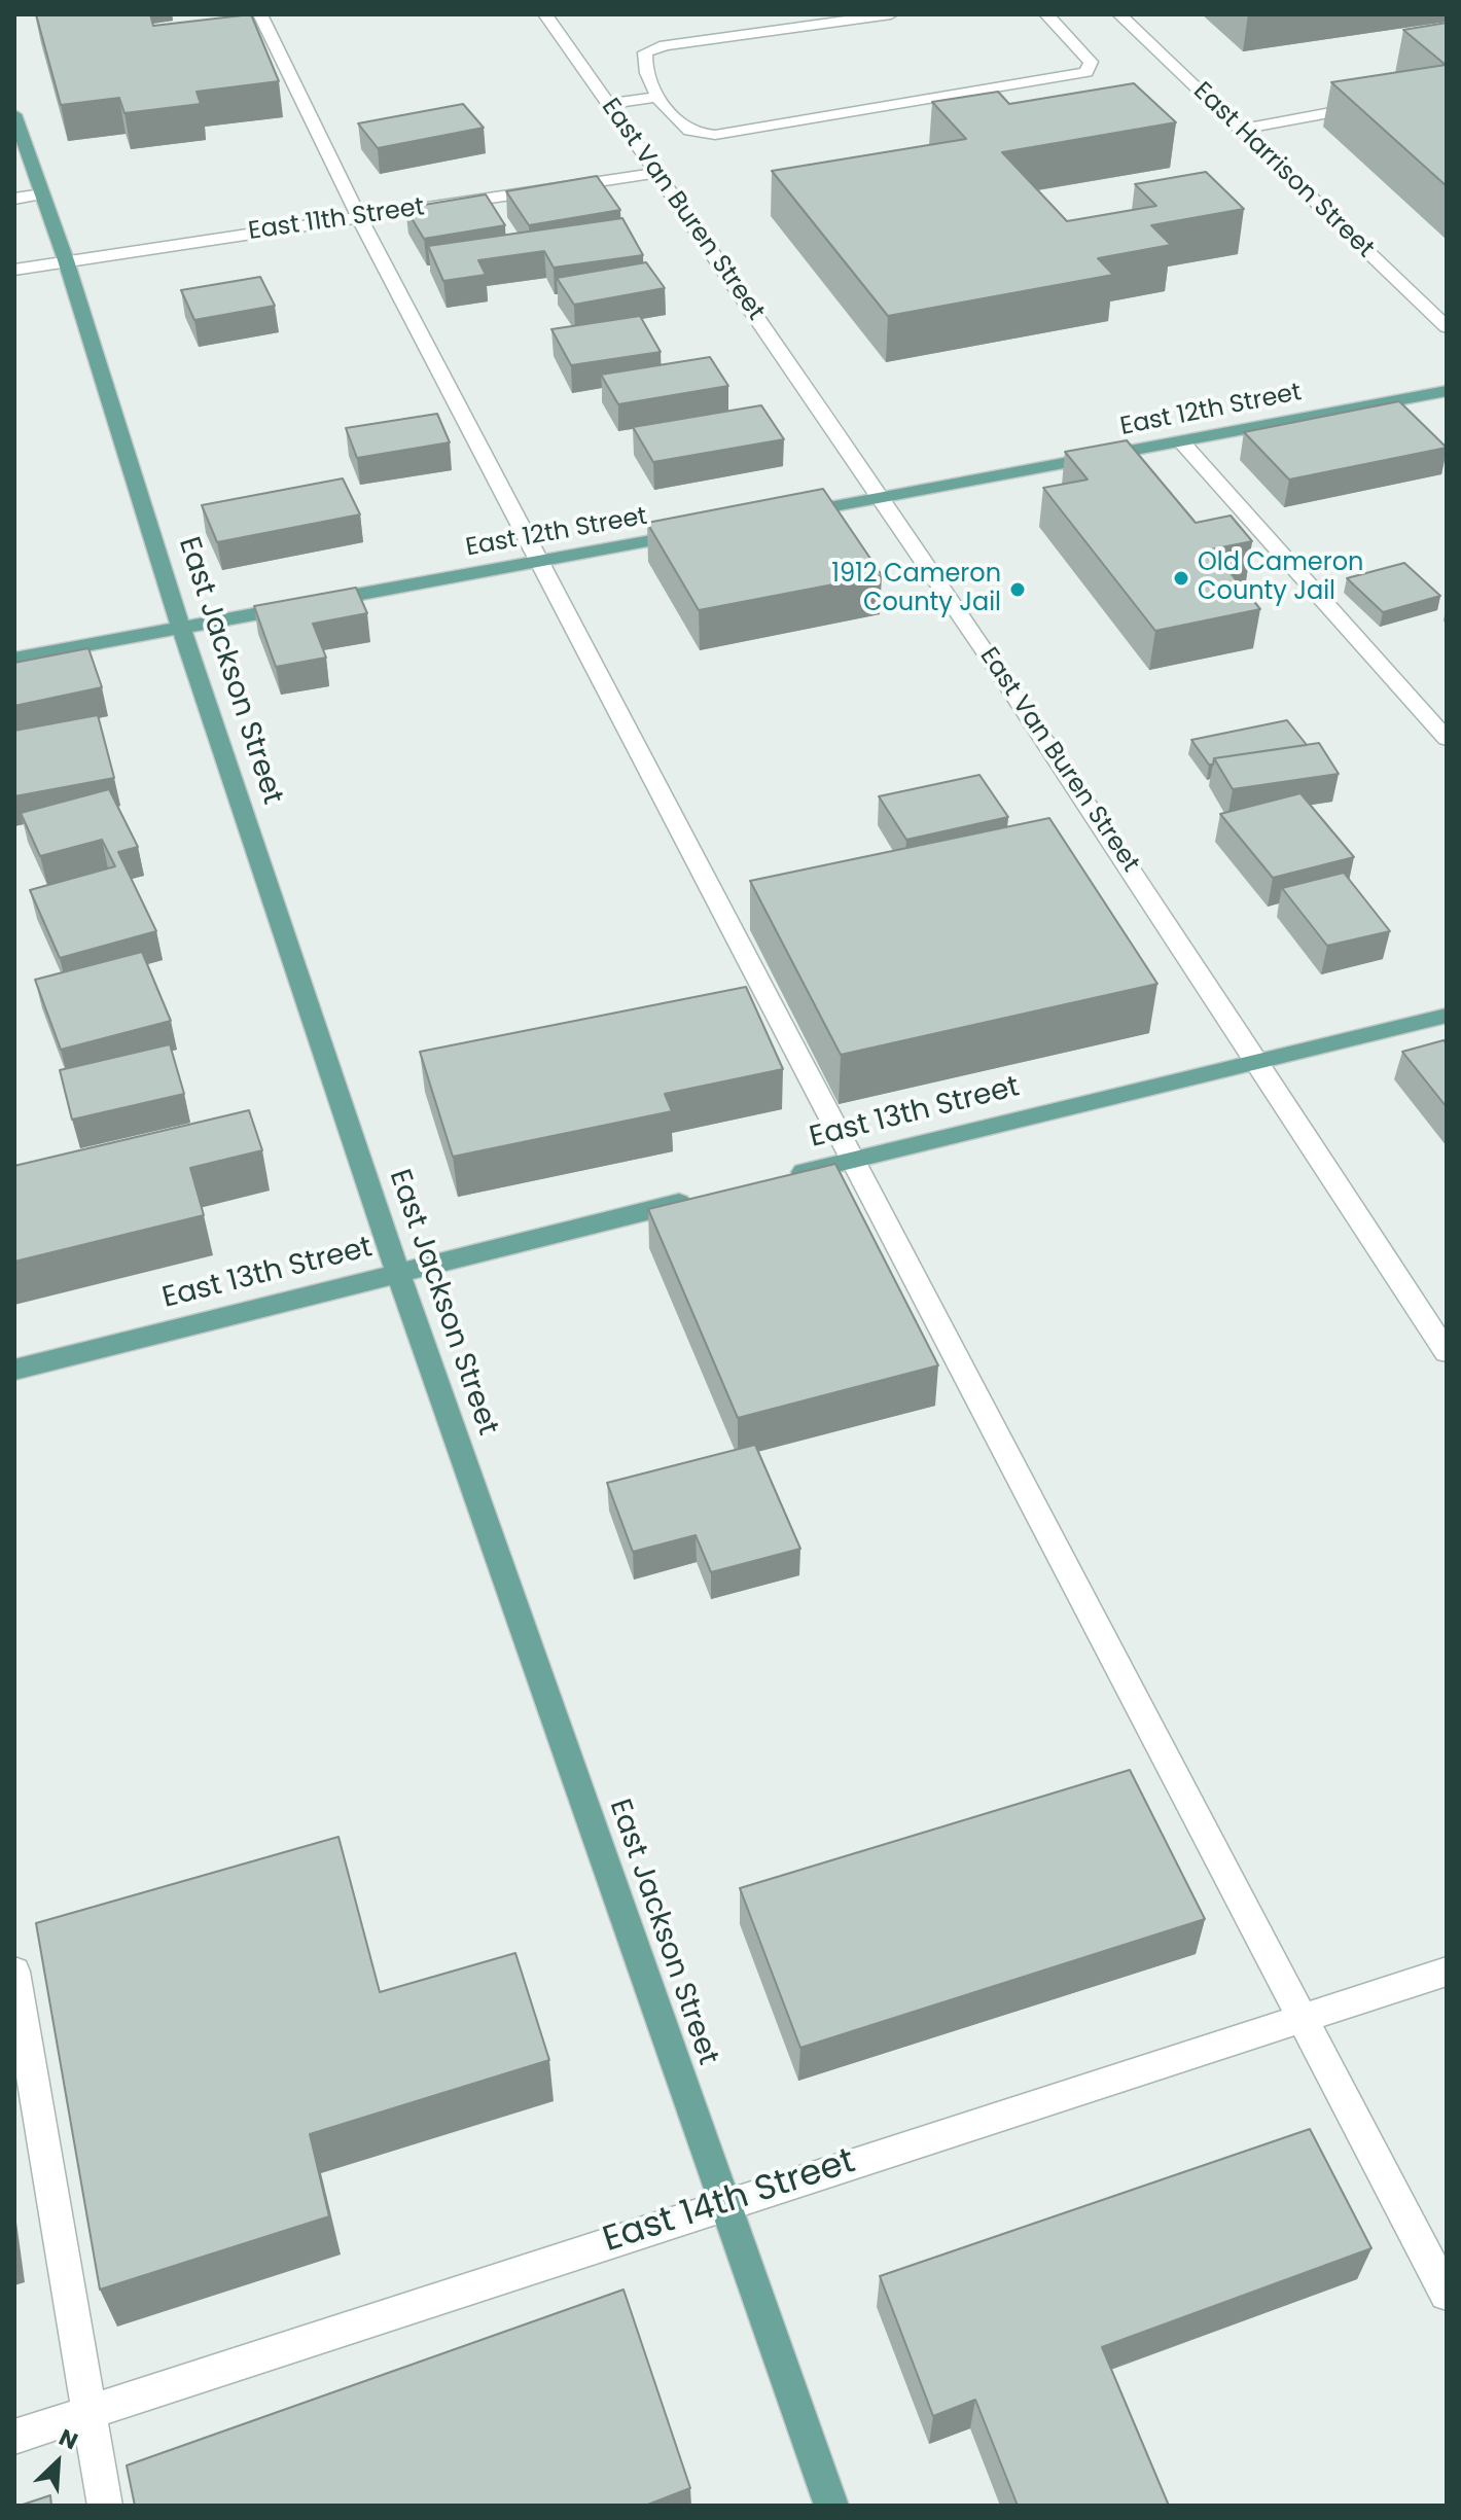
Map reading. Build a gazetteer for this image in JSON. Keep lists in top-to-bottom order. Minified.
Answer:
{"streets":{"main road":["East 12th Street","East Jackson Street","East 13th Street"],"street":["East Harrison Street","East Van Buren Street","East 11th Street","East 14th Street"]},"crossings":[["East Van Buren Street","East 11th Street"],["East Van Buren Street","East 12th Street"],["East Van Buren Street","East 13th Street"],["East 11th Street","East Jackson Street"],["East 12th Street","East Jackson Street"],["East Jackson Street","East 13th Street"],["East Jackson Street","East 14th Street"]],"places":["Old Cameron County Jail","1912 Cameron County Jail"],"north":"top right"}
